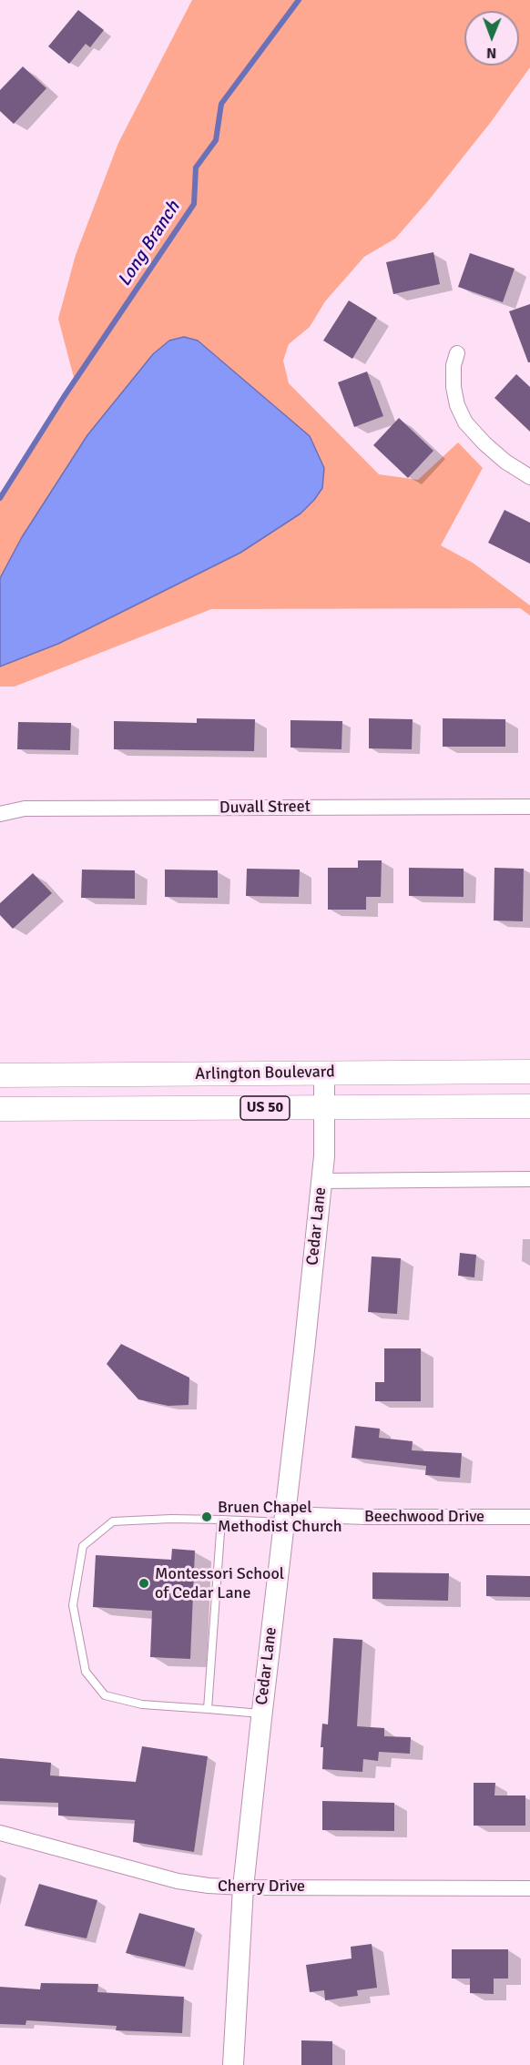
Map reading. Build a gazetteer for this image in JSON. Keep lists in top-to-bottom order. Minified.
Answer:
{"streets":{"main road":["Arlington Boulevard","US 50","Cedar Lane"],"street":["Duvall Street","Beechwood Drive","Cherry Drive"]},"crossings":[["Arlington Boulevard","Cedar Lane"],["Cedar Lane","Beechwood Drive"],["Cedar Lane","Cherry Drive"]],"water":["Long Branch"],"places":["Bruen Chapel Methodist Church","Montessori School of Cedar Lane"],"north":"bottom"}
